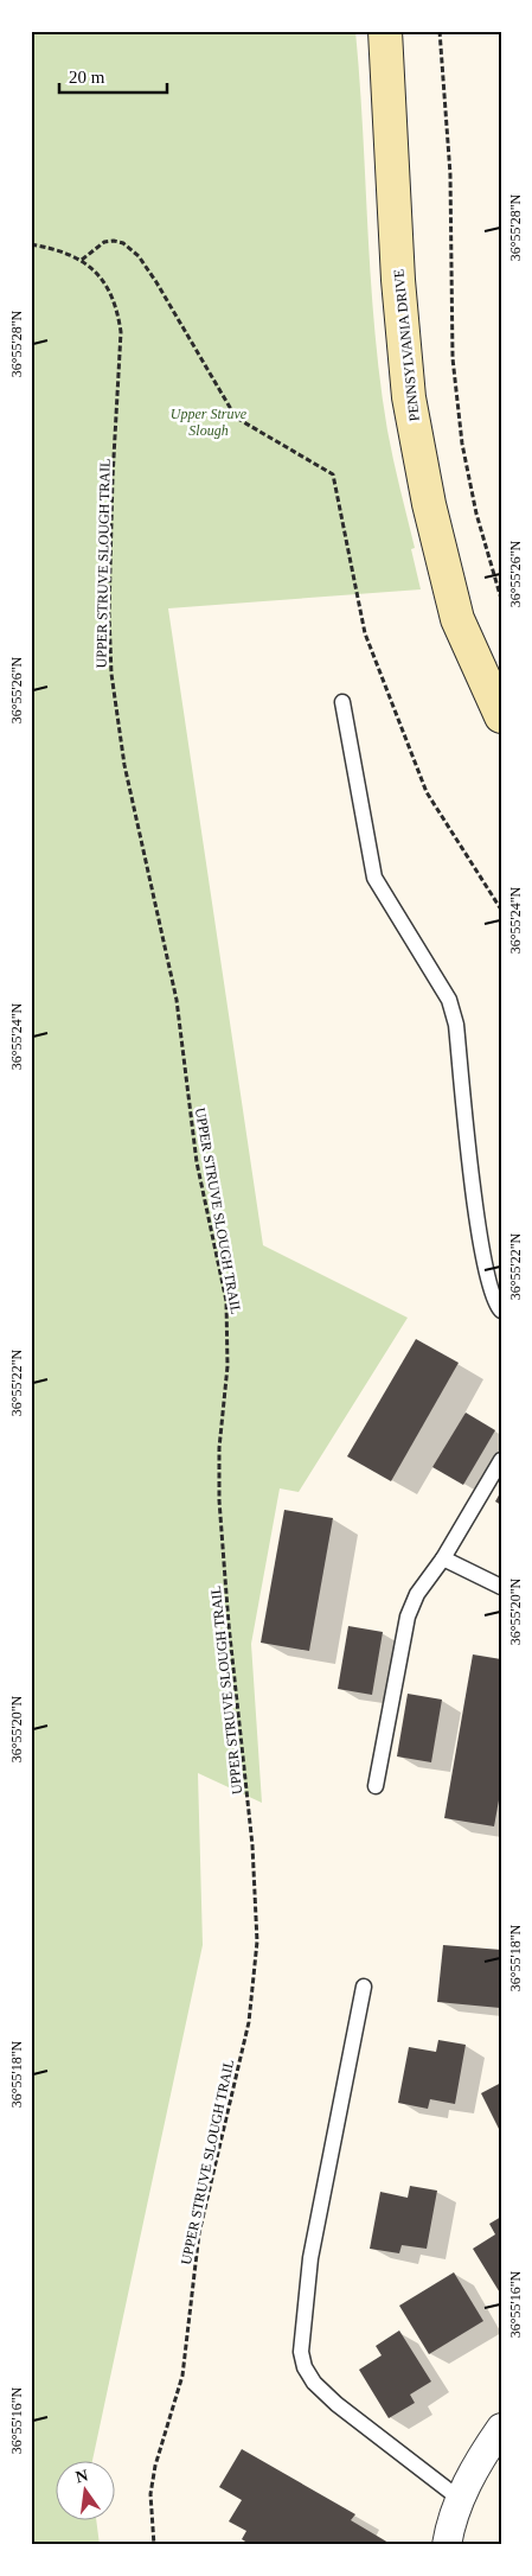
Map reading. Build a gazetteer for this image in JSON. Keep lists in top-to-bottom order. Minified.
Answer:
{"streets":{"street":["PENNSYLVANIA DRIVE"],"path":["UPPER STRUVE SLOUGH TRAIL"]},"parks":["Upper Struve Slough"],"scale_bar":"20 m","north":"top","coordinates":["36°55'28\"N","36°55'26\"N","36°55'24\"N","36°55'22\"N","36°55'20\"N","36°55'18\"N","36°55'16\"N"]}
